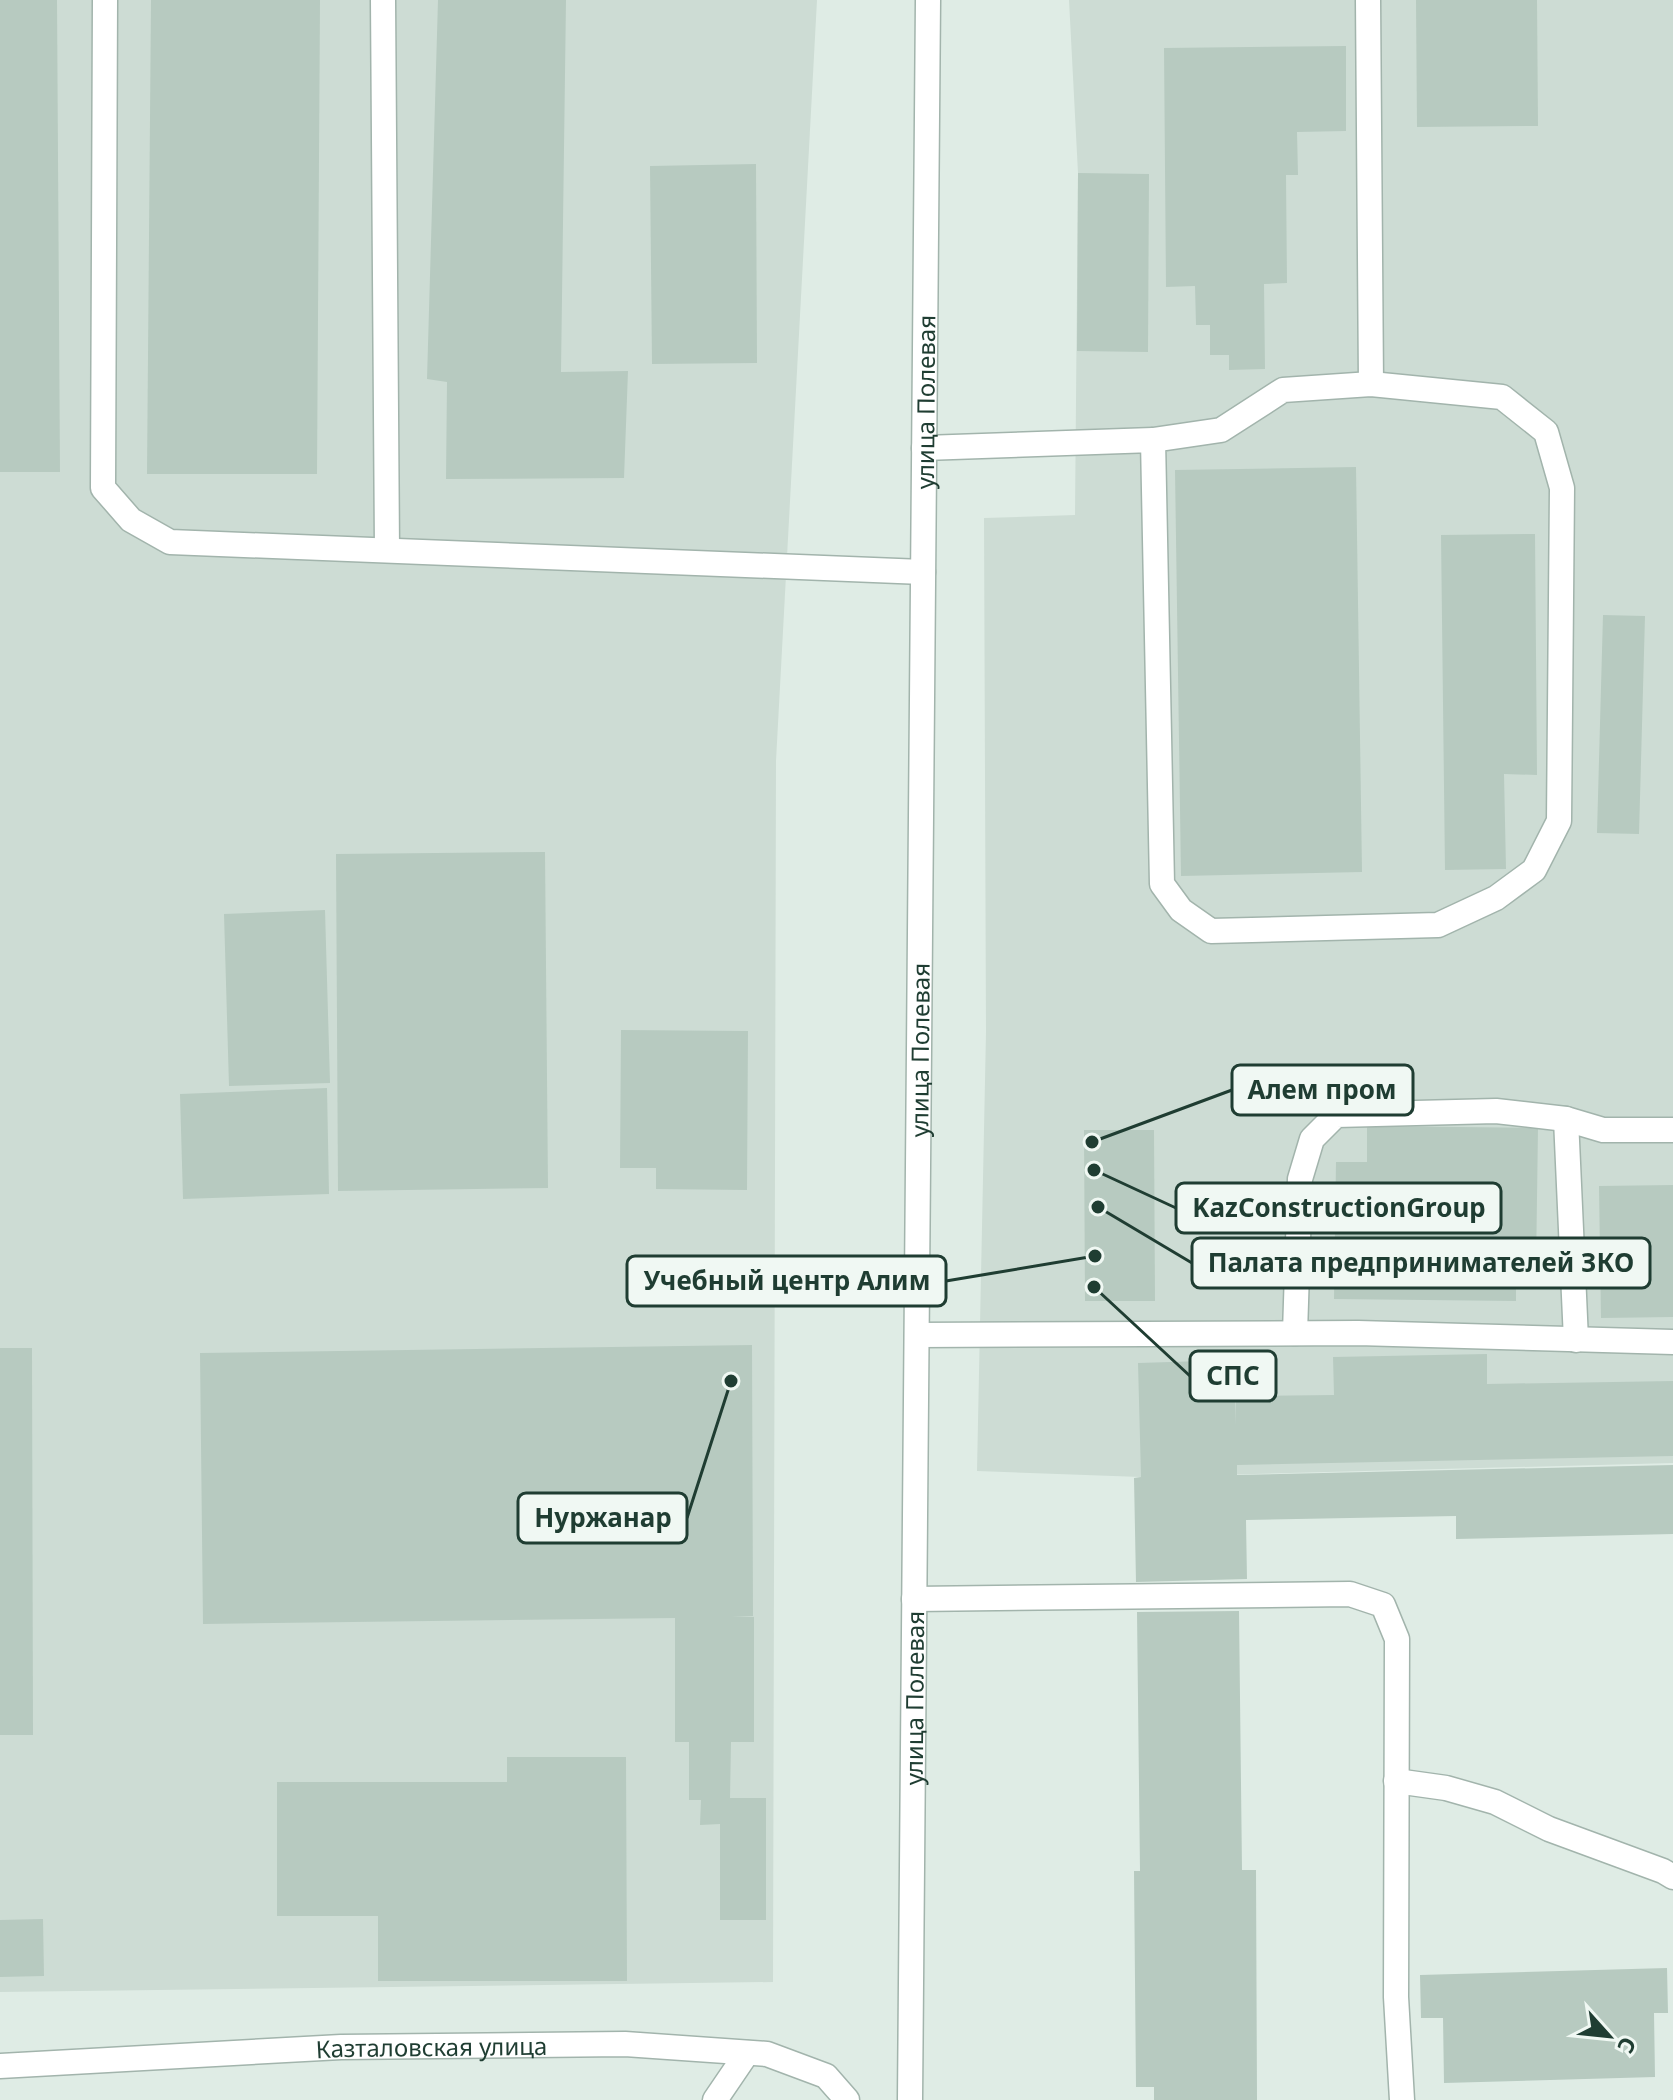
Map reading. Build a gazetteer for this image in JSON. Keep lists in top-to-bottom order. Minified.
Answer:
{"streets":{"street":["улица Полевая","Казталовская улица"]},"places":["Алем пром","KazConstructionGroup","Палата предпринимателей ЗКО","Учебный центр Алим","СПС","Нуржанар"],"north":"bottom right"}
